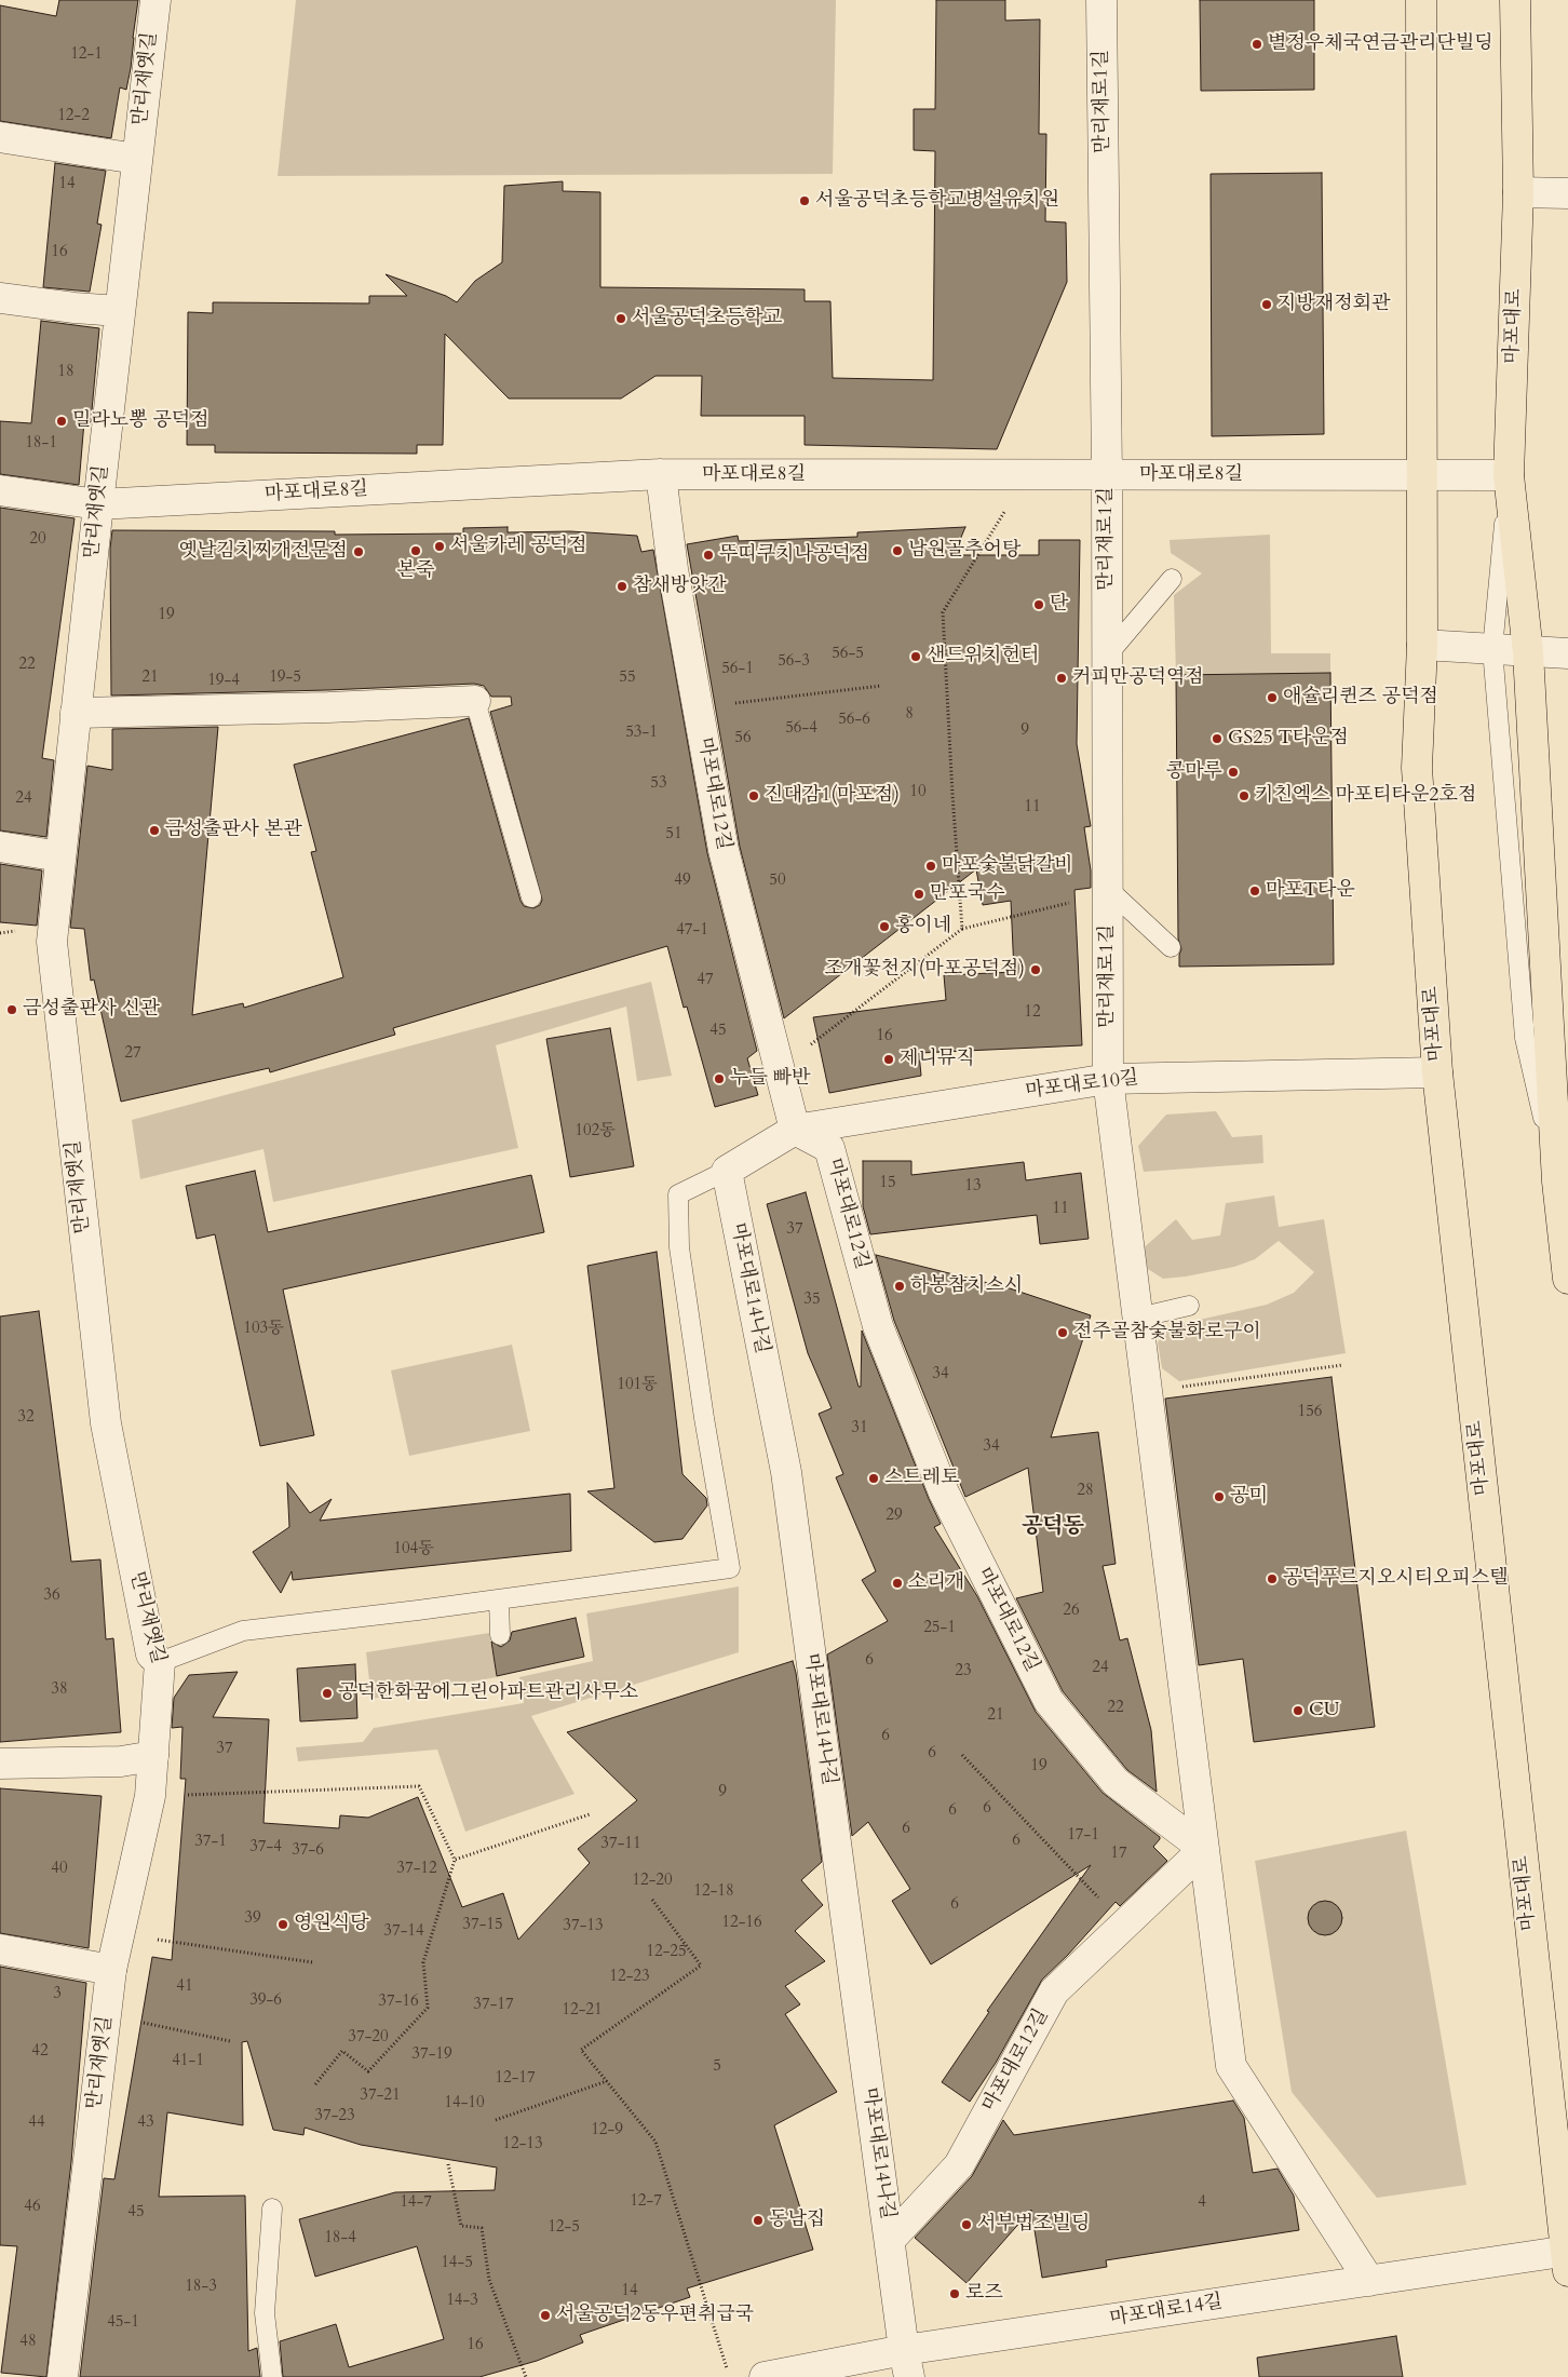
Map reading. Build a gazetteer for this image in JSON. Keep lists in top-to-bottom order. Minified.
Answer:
{"streets":{"main road":["마포대로"],"street":["만리재옛길","만리재로1길","마포대로8길","마포대로12길","마포대로10길","마포대로14나길","마포대로14길"]},"crossings":[["만리재옛길","마포대로8길"],["만리재로1길","마포대로8길"],["만리재로1길","마포대로12길"],["만리재로1길","마포대로10길"],["마포대로","마포대로8길"],["마포대로","마포대로10길"],["마포대로","마포대로14길"],["마포대로8길","마포대로12길"],["마포대로12길","마포대로10길"],["마포대로12길","마포대로14나길"],["마포대로14나길","마포대로14길"]],"districts":["공덕동"],"places":["별정우체국연금관리단빌딩","서울공덕초등학교병설유치원","지방재정회관","서울공덕초등학교","밀라노뽕 공덕점","서울카레 공덕점","본죽","남원골추어탕","옛날김치찌개전문점","뚜띠쿠치나공덕점","참새방앗간","단","샌드위치헌터","커피만공덕역점","애슐리퀸즈 공덕점","GS25 T타운점","콩마루","진대감1(마포점)","키친엑스 마포티타운2호점","금성출판사 본관","마포숯불닭갈비","마포T타운","만포국수","홍이네","조개꽃천지(마포공덕점)","금성출판사 신관","제니뮤직","누들 빠반","하봉참치스시","전주골참숯불화로구이","스트레토","공미","공덕푸르지오시티오피스텔","소리개","공덕한화꿈에그린아파트관리사무소","CU","영원식당","동남집","서부법조빌딩","로즈","서울공덕2동우편취급국"],"house_numbers":["12-1","12-2","14","16","18","18-1","20","19","56-5","56-3","22","56-1","21","19-5","55","19-4","8","56-6","56-4","9","53-1","56","53","10","24","11","51","49","50","47-1","47","12","45","16","27","102동","15","13","11","37","35","103동","34","101동","156","32","31","34","28","29","104동","36","26","25-1","6","24","23","38","22","21","6","37","6","19","9","6","6","6","17-1","6","37-1","37-11","37-4","37-6","17","40","37-12","12-20","12-18","6","39","12-16","37-15","37-13","37-14","12-25","12-23","41","3","39-6","37-16","37-17","12-21","37-20","42","37-19","41-1","5","12-17","37-21","14-10","37-23","44","43","12-9","12-13","12-7","14-7","4","46","45","12-5","18-4","14-5","18-3","14","14-3","45-1","48","16"]}
